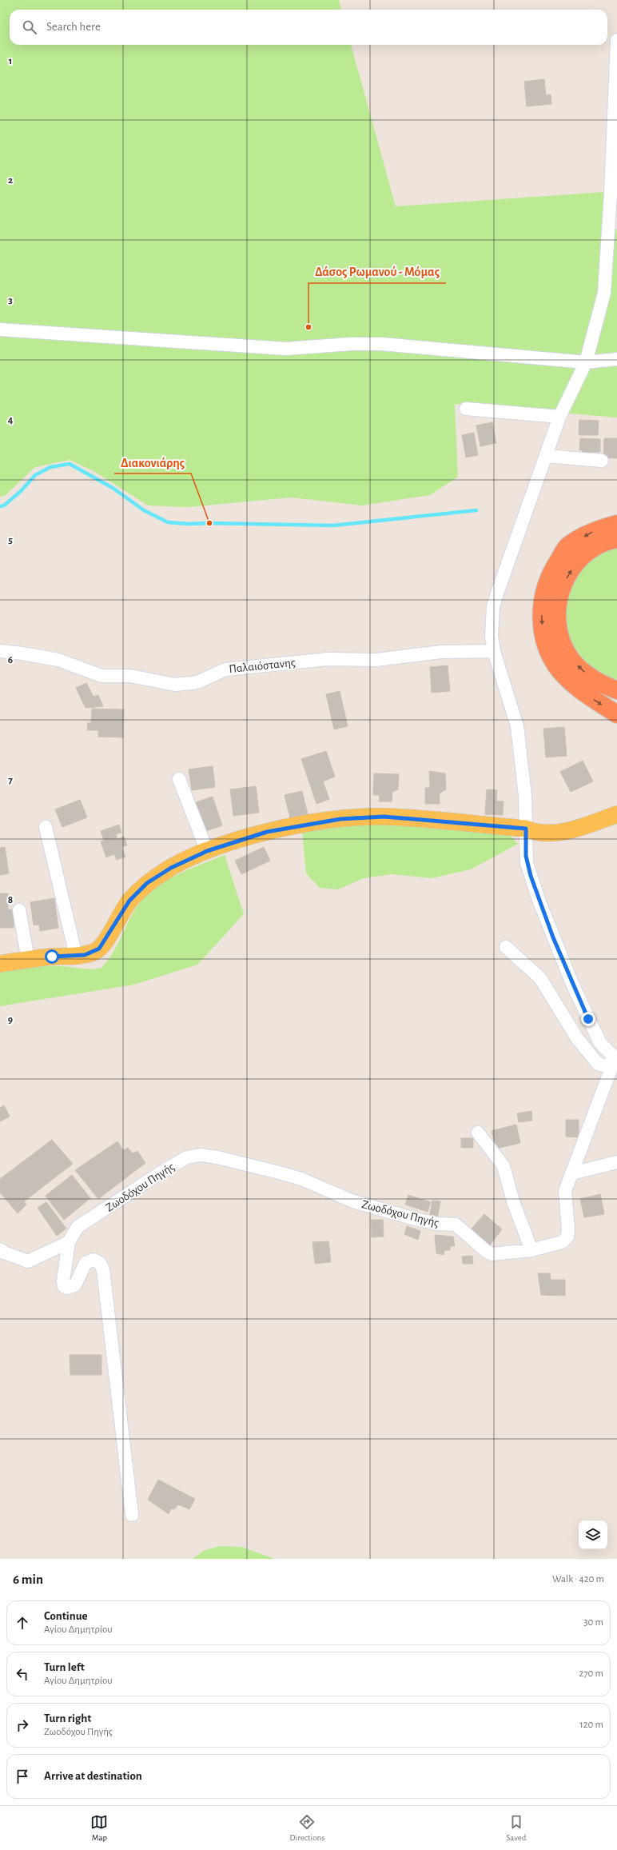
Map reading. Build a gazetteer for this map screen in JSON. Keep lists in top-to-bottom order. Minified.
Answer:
{"streets":{"street":["Παλαιόστανης","Ζωοδόχου Πηγής"]},"places":["Δάσος Ρωμανού - Μόμας","Διακονιάρης"],"page":{"search":"Search here","heading":["6 min","Walk · 420 m"],"list":[["Continue","Αγίου Δημητρίου","30 m"],["Turn left","Αγίου Δημητρίου","270 m"],["Turn right","Ζωοδόχου Πηγής","120 m"],"Arrive at destination"],"nav":["Map","Directions","Saved"]},"grid":{"rows":["1","2","3","4","5","6","7","8","9"]}}
